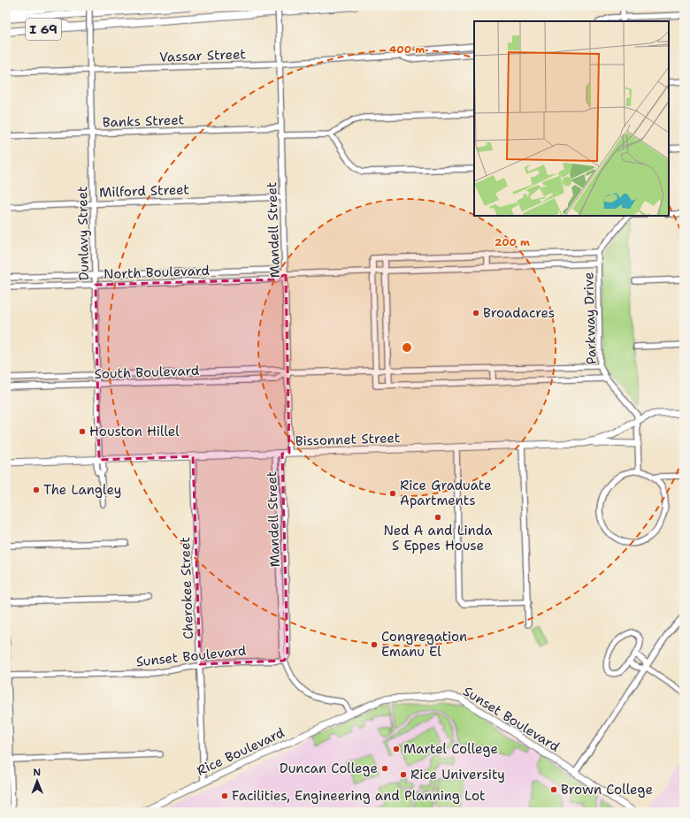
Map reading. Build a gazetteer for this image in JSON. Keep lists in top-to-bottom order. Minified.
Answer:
{"streets":{"highway":["I 69"],"main road":["Bissonnet Street","Sunset Boulevard","Rice Boulevard"],"street":["Vassar Street","Banks Street","Milford Street","Mandell Street","Dunlavy Street","North Boulevard","Parkway Drive","South Boulevard","Cherokee Street"]},"crossings":[["Vassar Street","Mandell Street"],["Vassar Street","Dunlavy Street"],["Banks Street","Mandell Street"],["Banks Street","Dunlavy Street"],["Milford Street","Mandell Street"],["Milford Street","Dunlavy Street"],["Mandell Street","North Boulevard"],["Mandell Street","South Boulevard"],["Mandell Street","Bissonnet Street"],["Mandell Street","Sunset Boulevard"],["Dunlavy Street","North Boulevard"],["Dunlavy Street","South Boulevard"],["Dunlavy Street","Bissonnet Street"],["North Boulevard","Parkway Drive"],["Parkway Drive","South Boulevard"],["Parkway Drive","Bissonnet Street"],["Bissonnet Street","Cherokee Street"],["Cherokee Street","Sunset Boulevard"],["Cherokee Street","Rice Boulevard"],["Sunset Boulevard","Rice Boulevard"]],"places":["Broadacres","Houston Hillel","The Langley","Rice Graduate Apartments","Ned A and Linda S Eppes House","Congregation Emanu El","Martel College","Duncan College","Rice University","Brown College","Facilities, Engineering and Planning Lot"],"north":"top","rings":["400 m","200 m"]}
